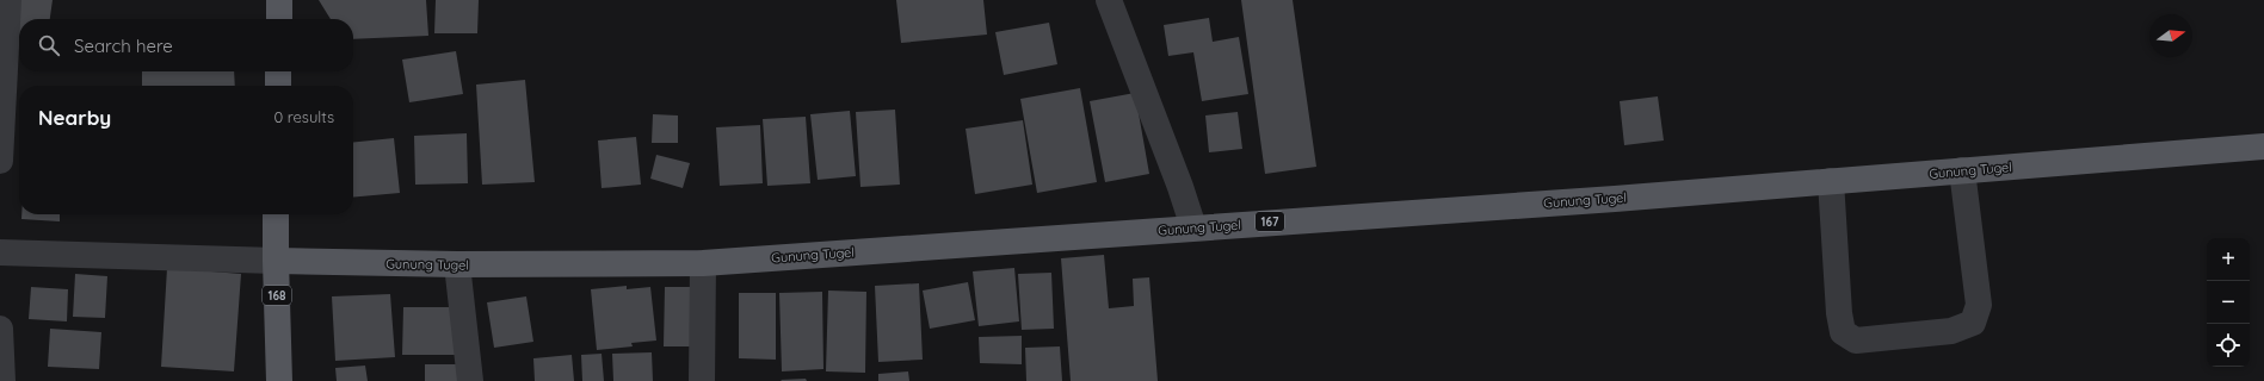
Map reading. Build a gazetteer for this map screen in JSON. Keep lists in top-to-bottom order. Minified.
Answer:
{"streets":{"main road":["Gunung Tugel","167","168"]},"crossings":[["Gunung Tugel","168"]],"north":"right","page":{"search":"Search here","heading":["Nearby","0 results"],"map_buttons":["+","−"]}}
